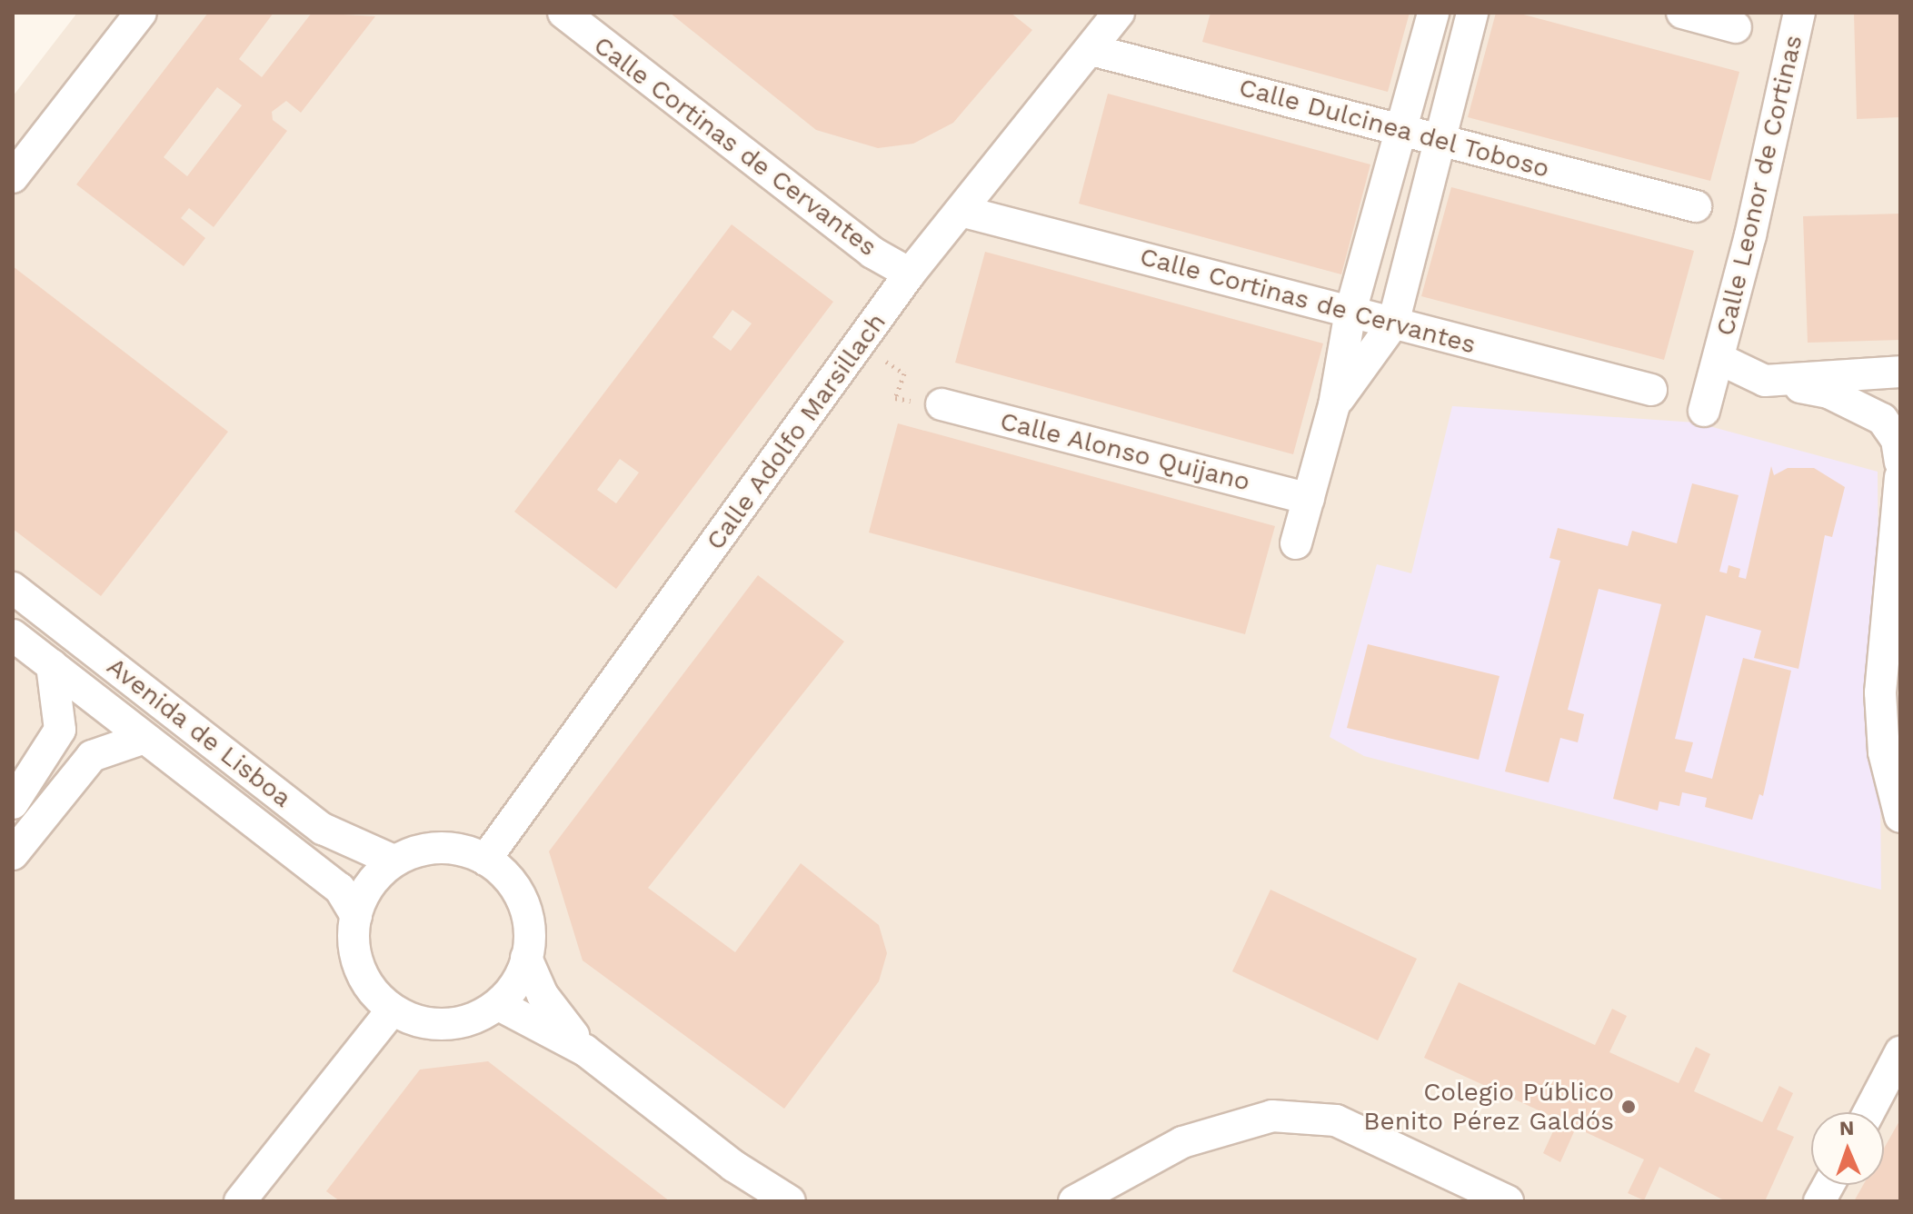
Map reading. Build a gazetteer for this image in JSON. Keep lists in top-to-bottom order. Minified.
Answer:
{"streets":{"street":["Calle Dulcinea del Toboso","Calle Cortinas de Cervantes","Calle Leonor de Cortinas","Calle Adolfo Marsillach","Calle Alonso Quijano","Avenida de Lisboa"]},"crossings":[["Calle Dulcinea del Toboso","Calle Adolfo Marsillach"],["Calle Cortinas de Cervantes","Calle Adolfo Marsillach"],["Calle Adolfo Marsillach","Avenida de Lisboa"]],"places":["Colegio Público Benito Pérez Galdós"],"north":"top"}
